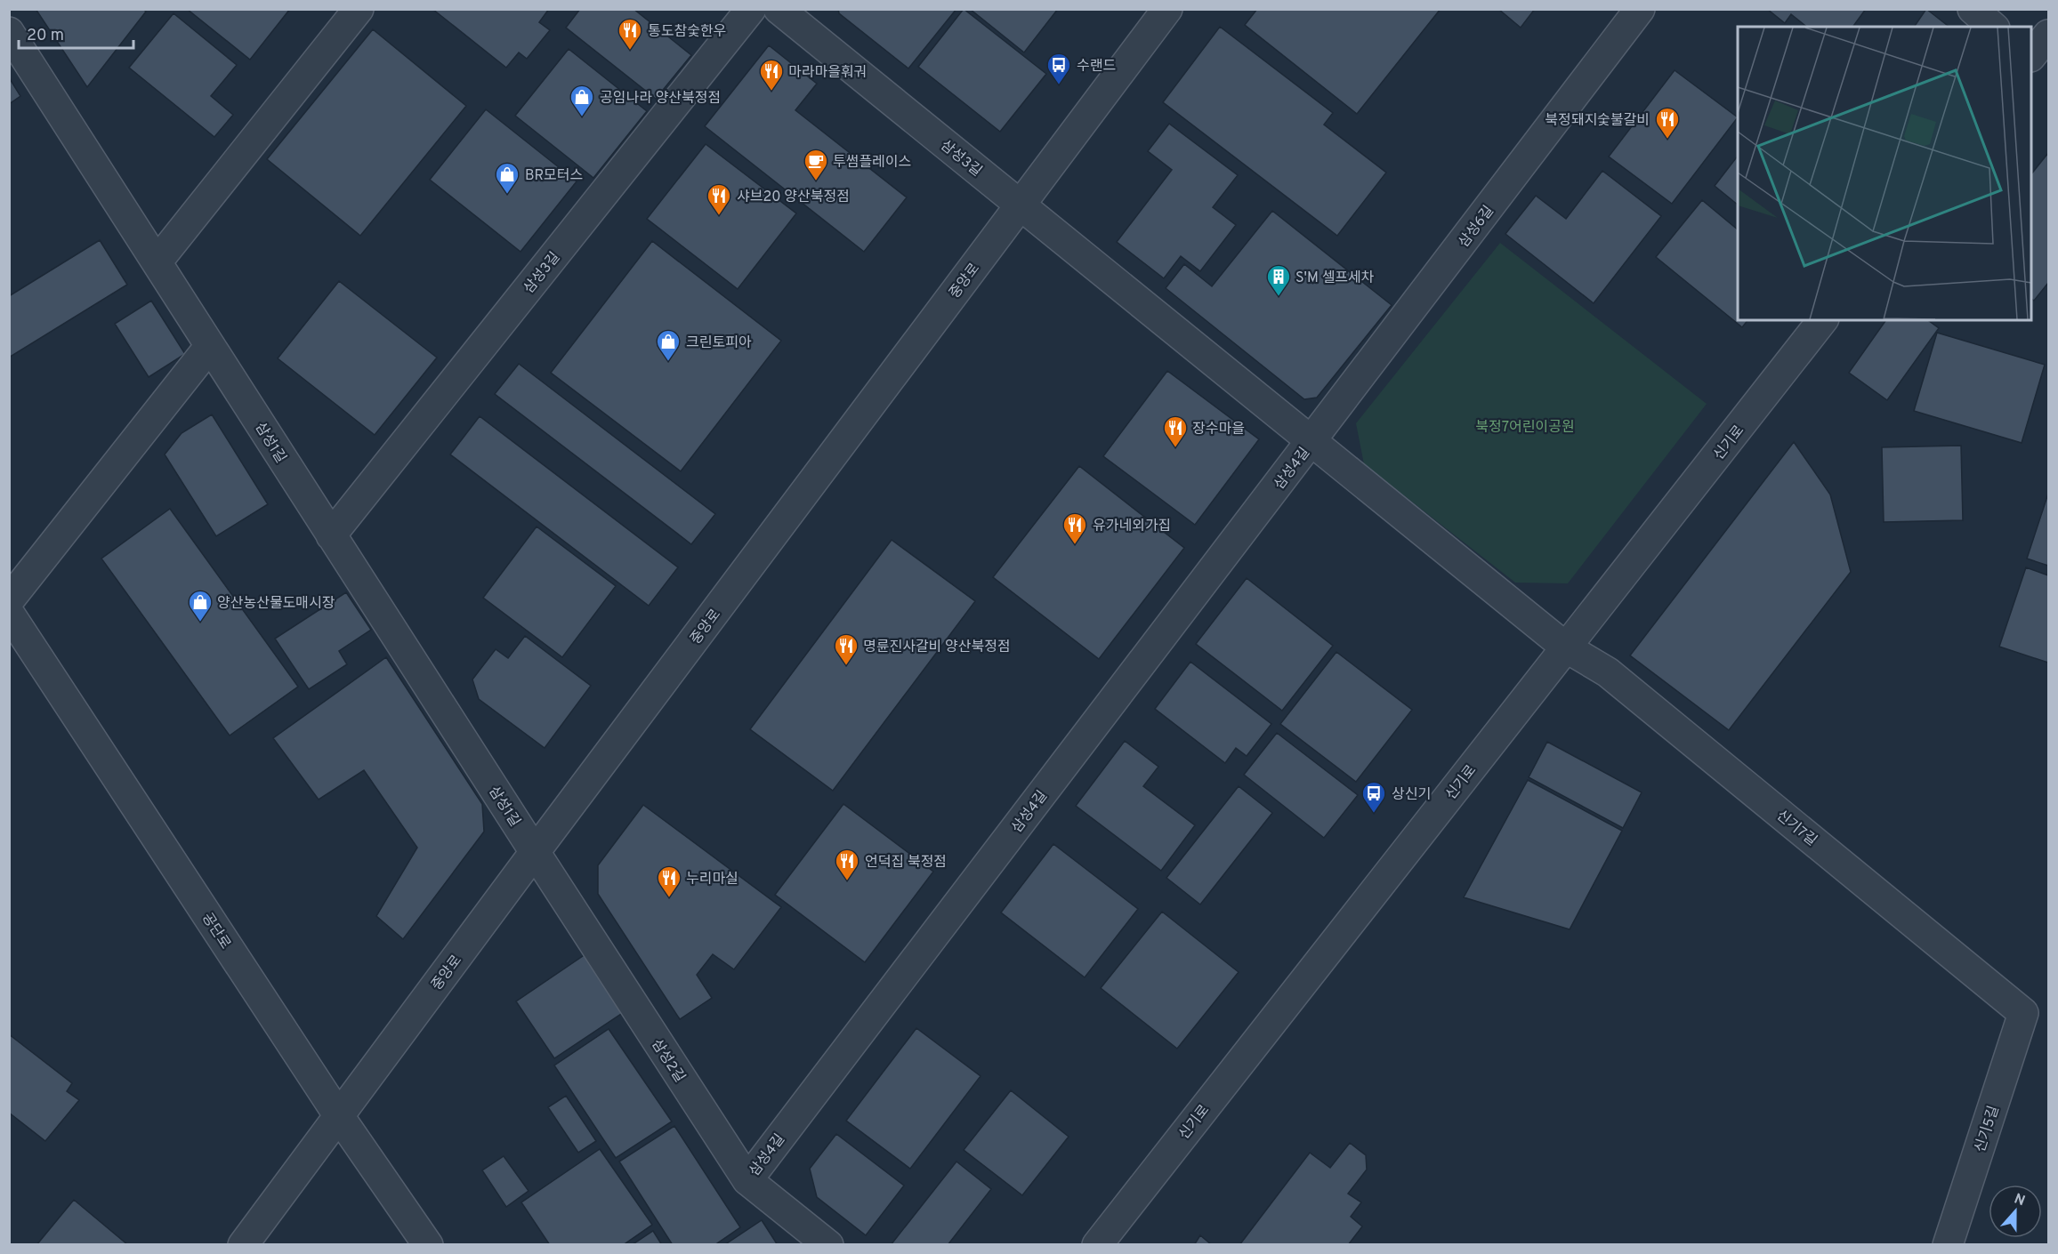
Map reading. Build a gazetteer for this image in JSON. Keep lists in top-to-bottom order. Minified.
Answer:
{"streets":{"street":["삼성3길","삼성6길","중앙로","삼성1길","신기로","삼성4길","신기7길","공단로","삼성2길","신기5길"]},"crossings":[["삼성3길","중앙로"],["삼성3길","삼성1길"],["삼성3길","삼성4길"],["삼성6길","삼성4길"],["중앙로","삼성1길"],["중앙로","삼성4길"],["중앙로","공단로"],["중앙로","삼성2길"],["삼성1길","삼성2길"],["신기로","삼성4길"],["신기로","신기7길"],["삼성4길","신기7길"],["삼성4길","삼성2길"],["신기7길","신기5길"]],"parks":["북정7어린이공원"],"places":{"restaurant":["통도참숯한우","마라마을훠궈","북정돼지숯불갈비","샤브20 양산북정점","장수마을","유가네외가집","명륜진사갈비 양산북정점","언덕집 북정점","누리마실"],"bus stop":["수랜드","상신기"],"shop":["공임나라 양산북정점","BR모터스","크린토피아","양산농산물도매시장"],"cafe":["투썸플레이스"],"building":["S'M 셀프세차"]},"scale_bar":"20 m","north":"top"}
